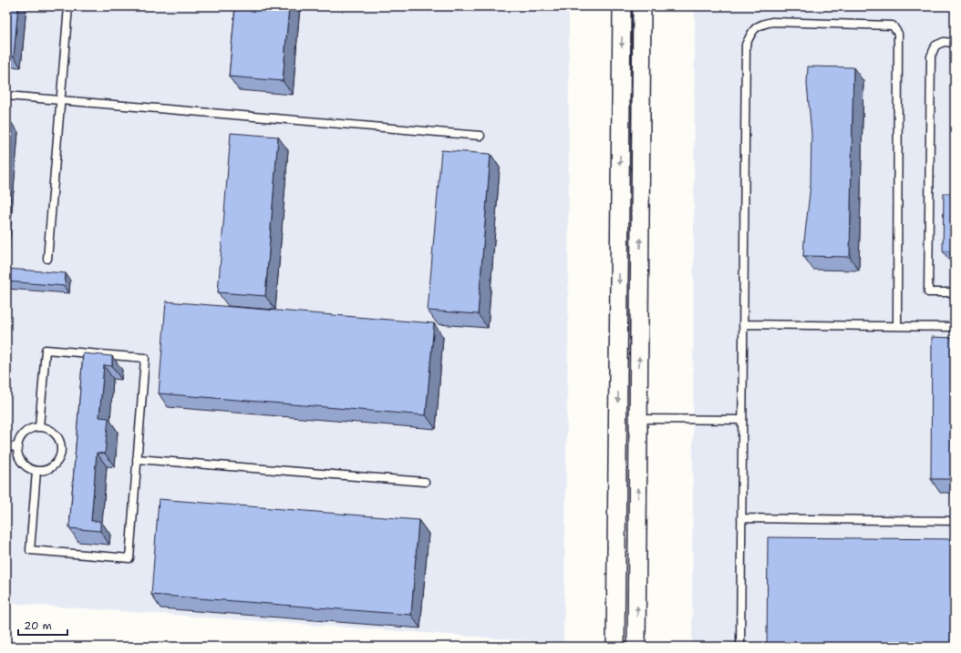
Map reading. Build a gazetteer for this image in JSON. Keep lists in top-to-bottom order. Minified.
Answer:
{"scale_bar":"20 m"}
